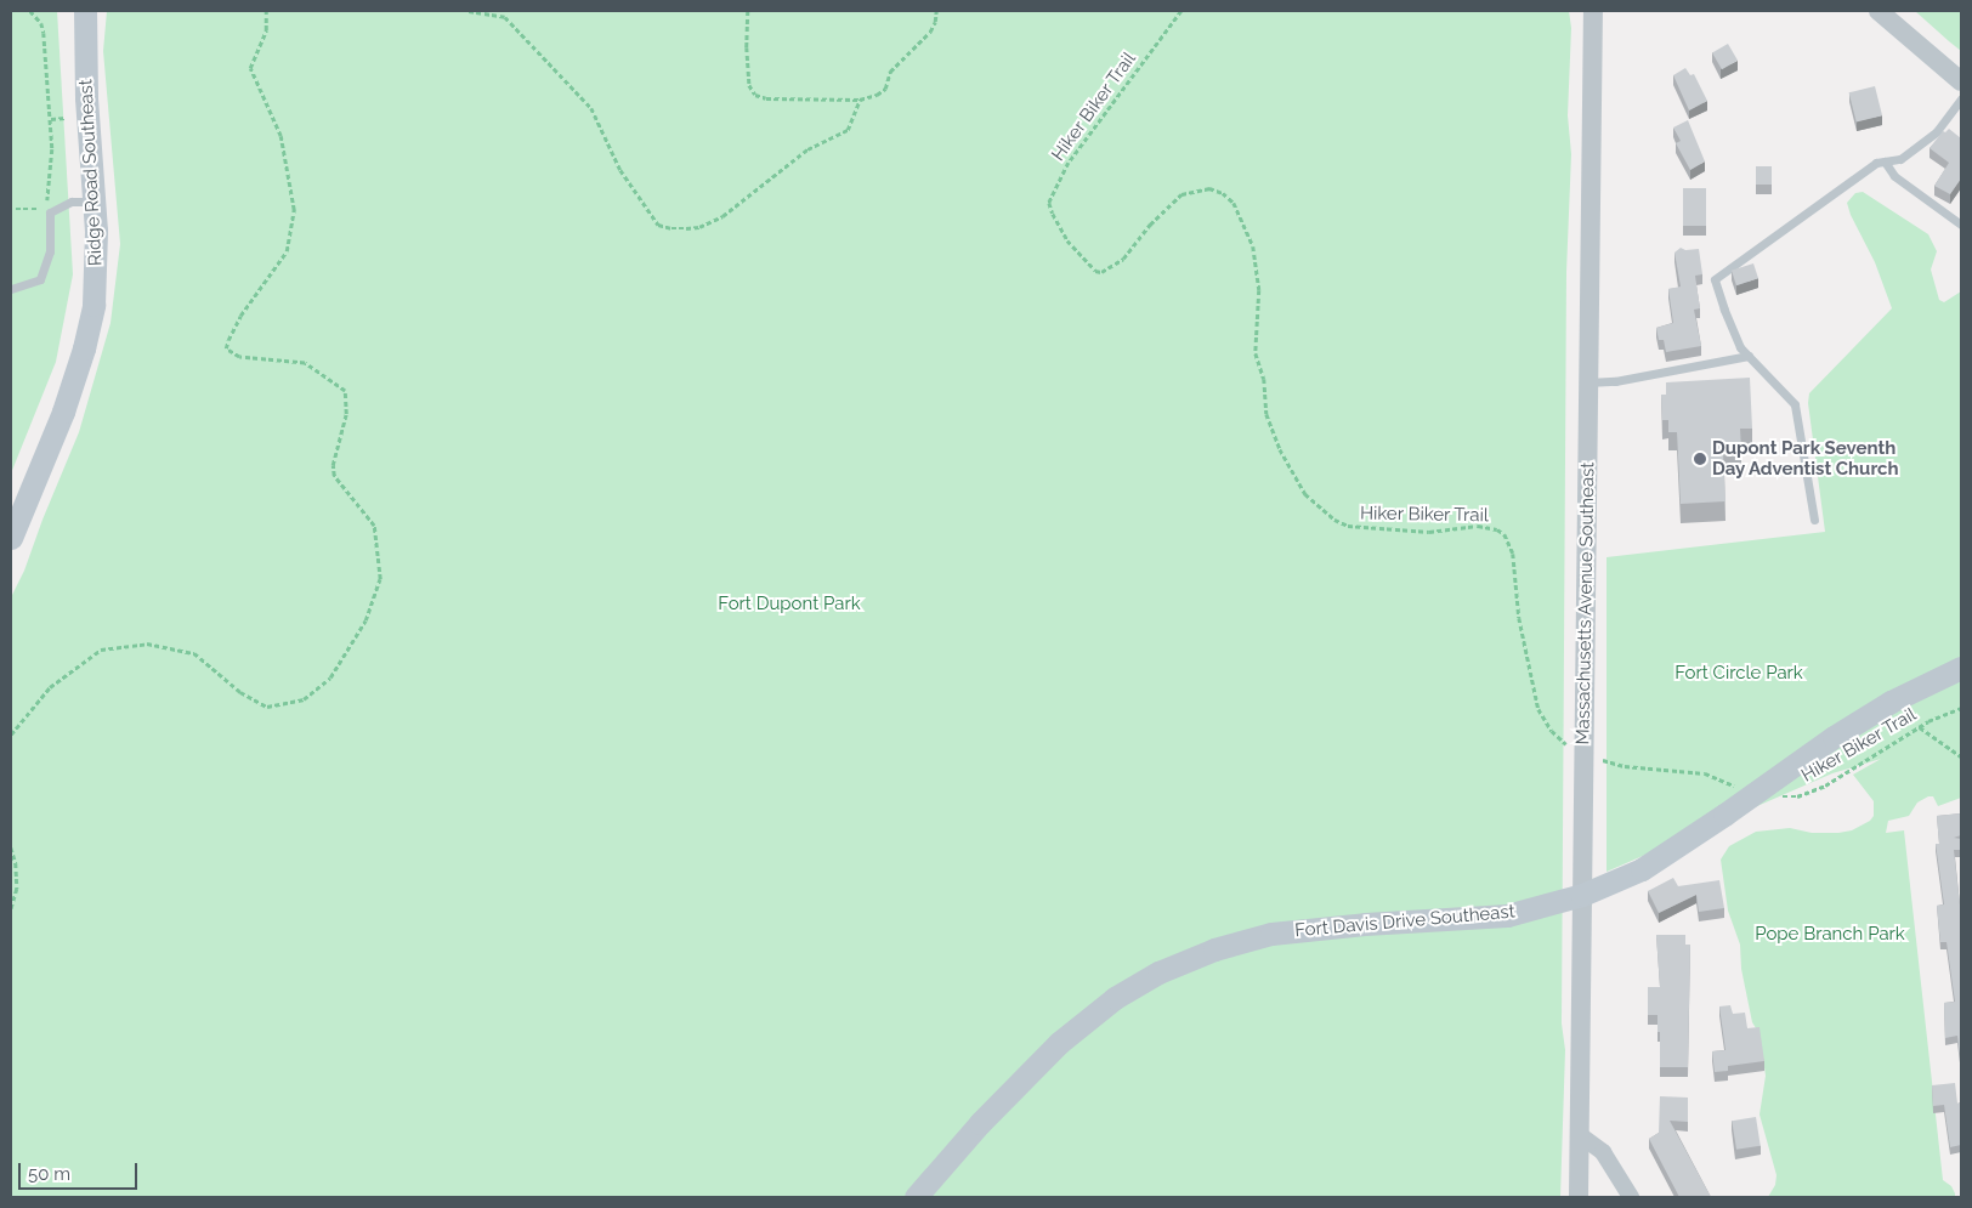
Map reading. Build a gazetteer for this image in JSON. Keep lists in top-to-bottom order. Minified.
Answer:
{"streets":{"main road":["Ridge Road Southeast","Fort Davis Drive Southeast"],"street":["Massachusetts Avenue Southeast"],"path":["Hiker Biker Trail"]},"crossings":[["Massachusetts Avenue Southeast","Fort Davis Drive Southeast"]],"parks":["Fort Dupont Park","Fort Circle Park","Pope Branch Park"],"places":["Dupont Park Seventh Day Adventist Church"],"scale_bar":"50 m"}
